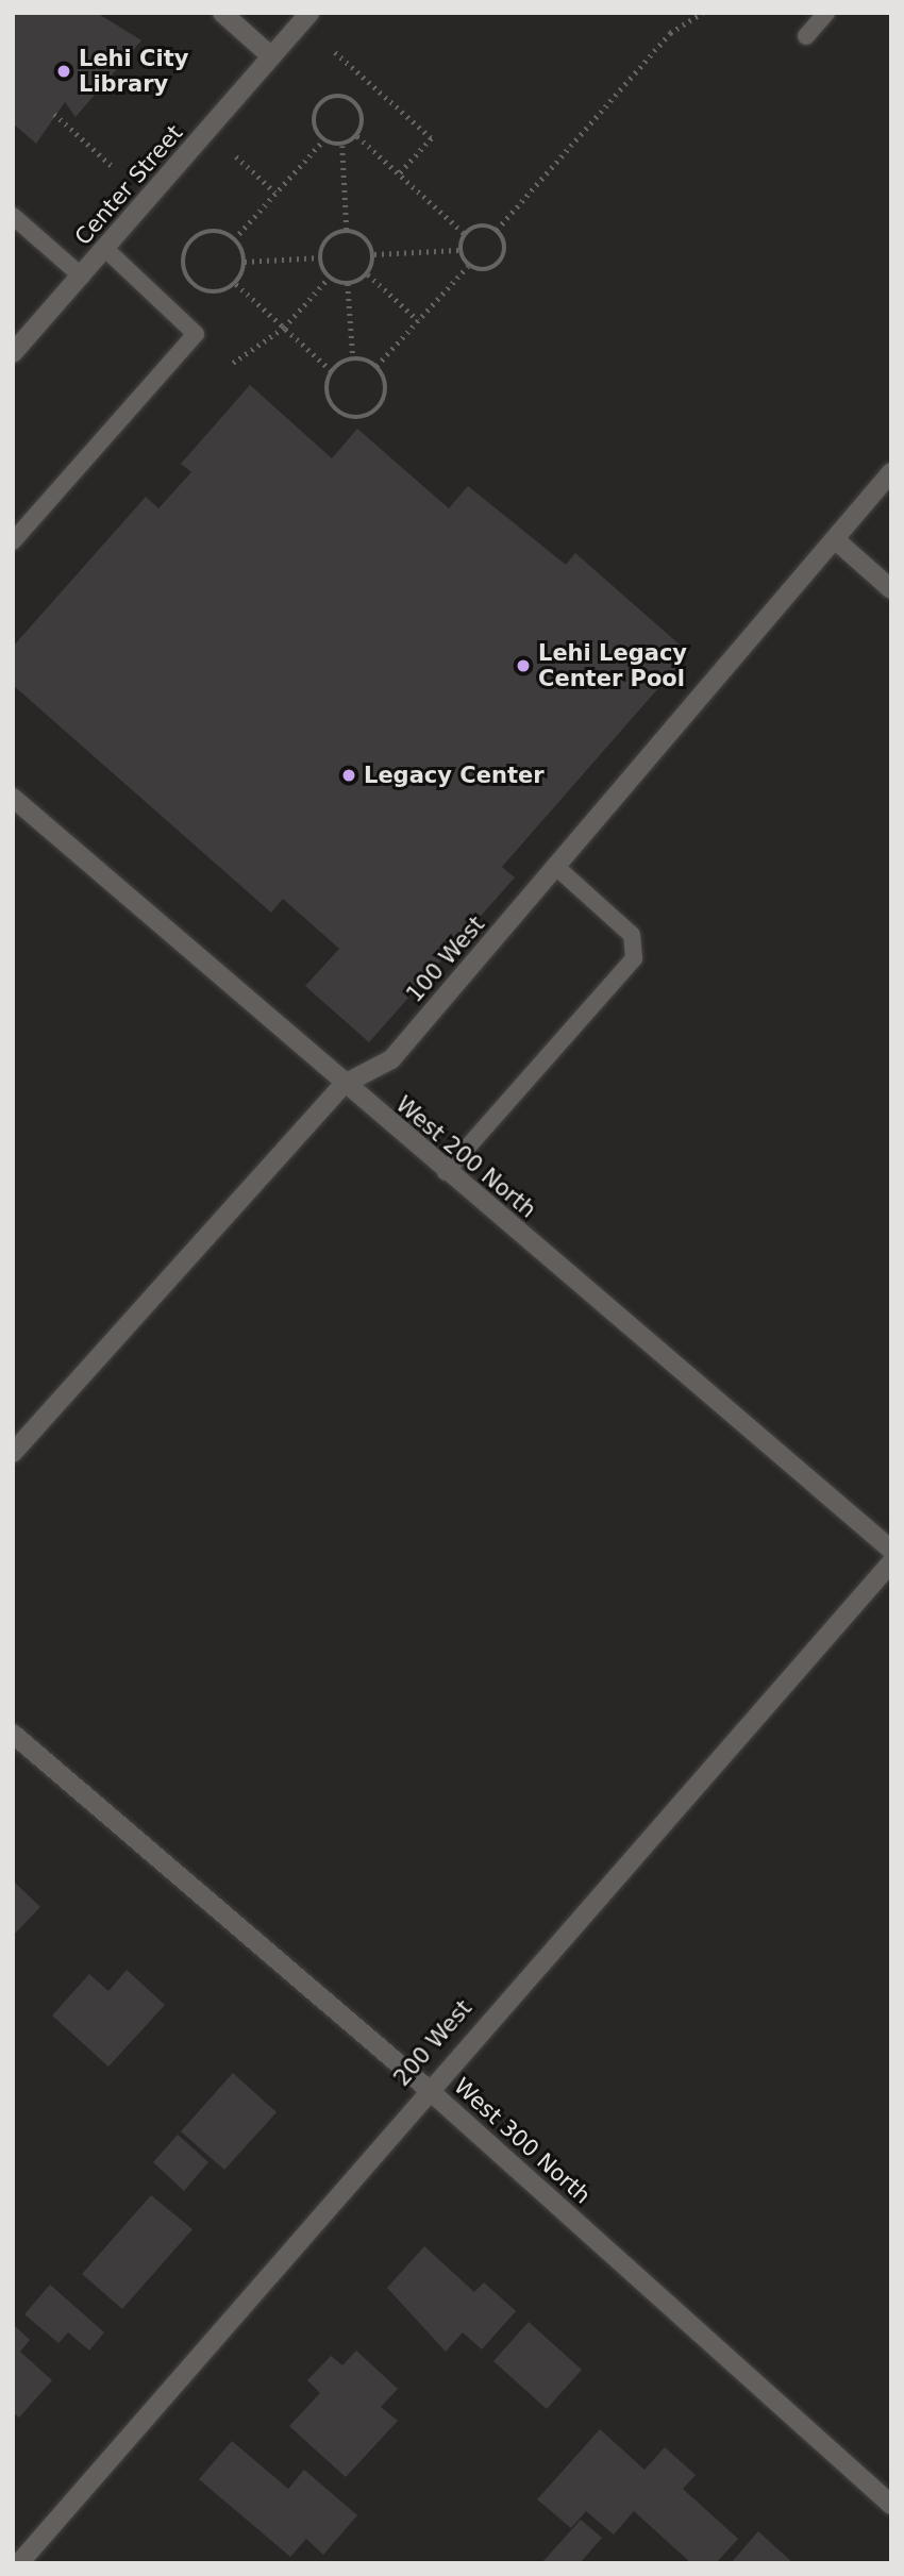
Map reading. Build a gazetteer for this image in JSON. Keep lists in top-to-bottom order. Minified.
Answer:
{"streets":{"street":["Center Street","100 West","West 200 North","200 West","West 300 North"]},"crossings":[["100 West","West 200 North"],["200 West","West 300 North"]],"places":["Lehi City Library","Lehi Legacy Center Pool","Legacy Center"]}
